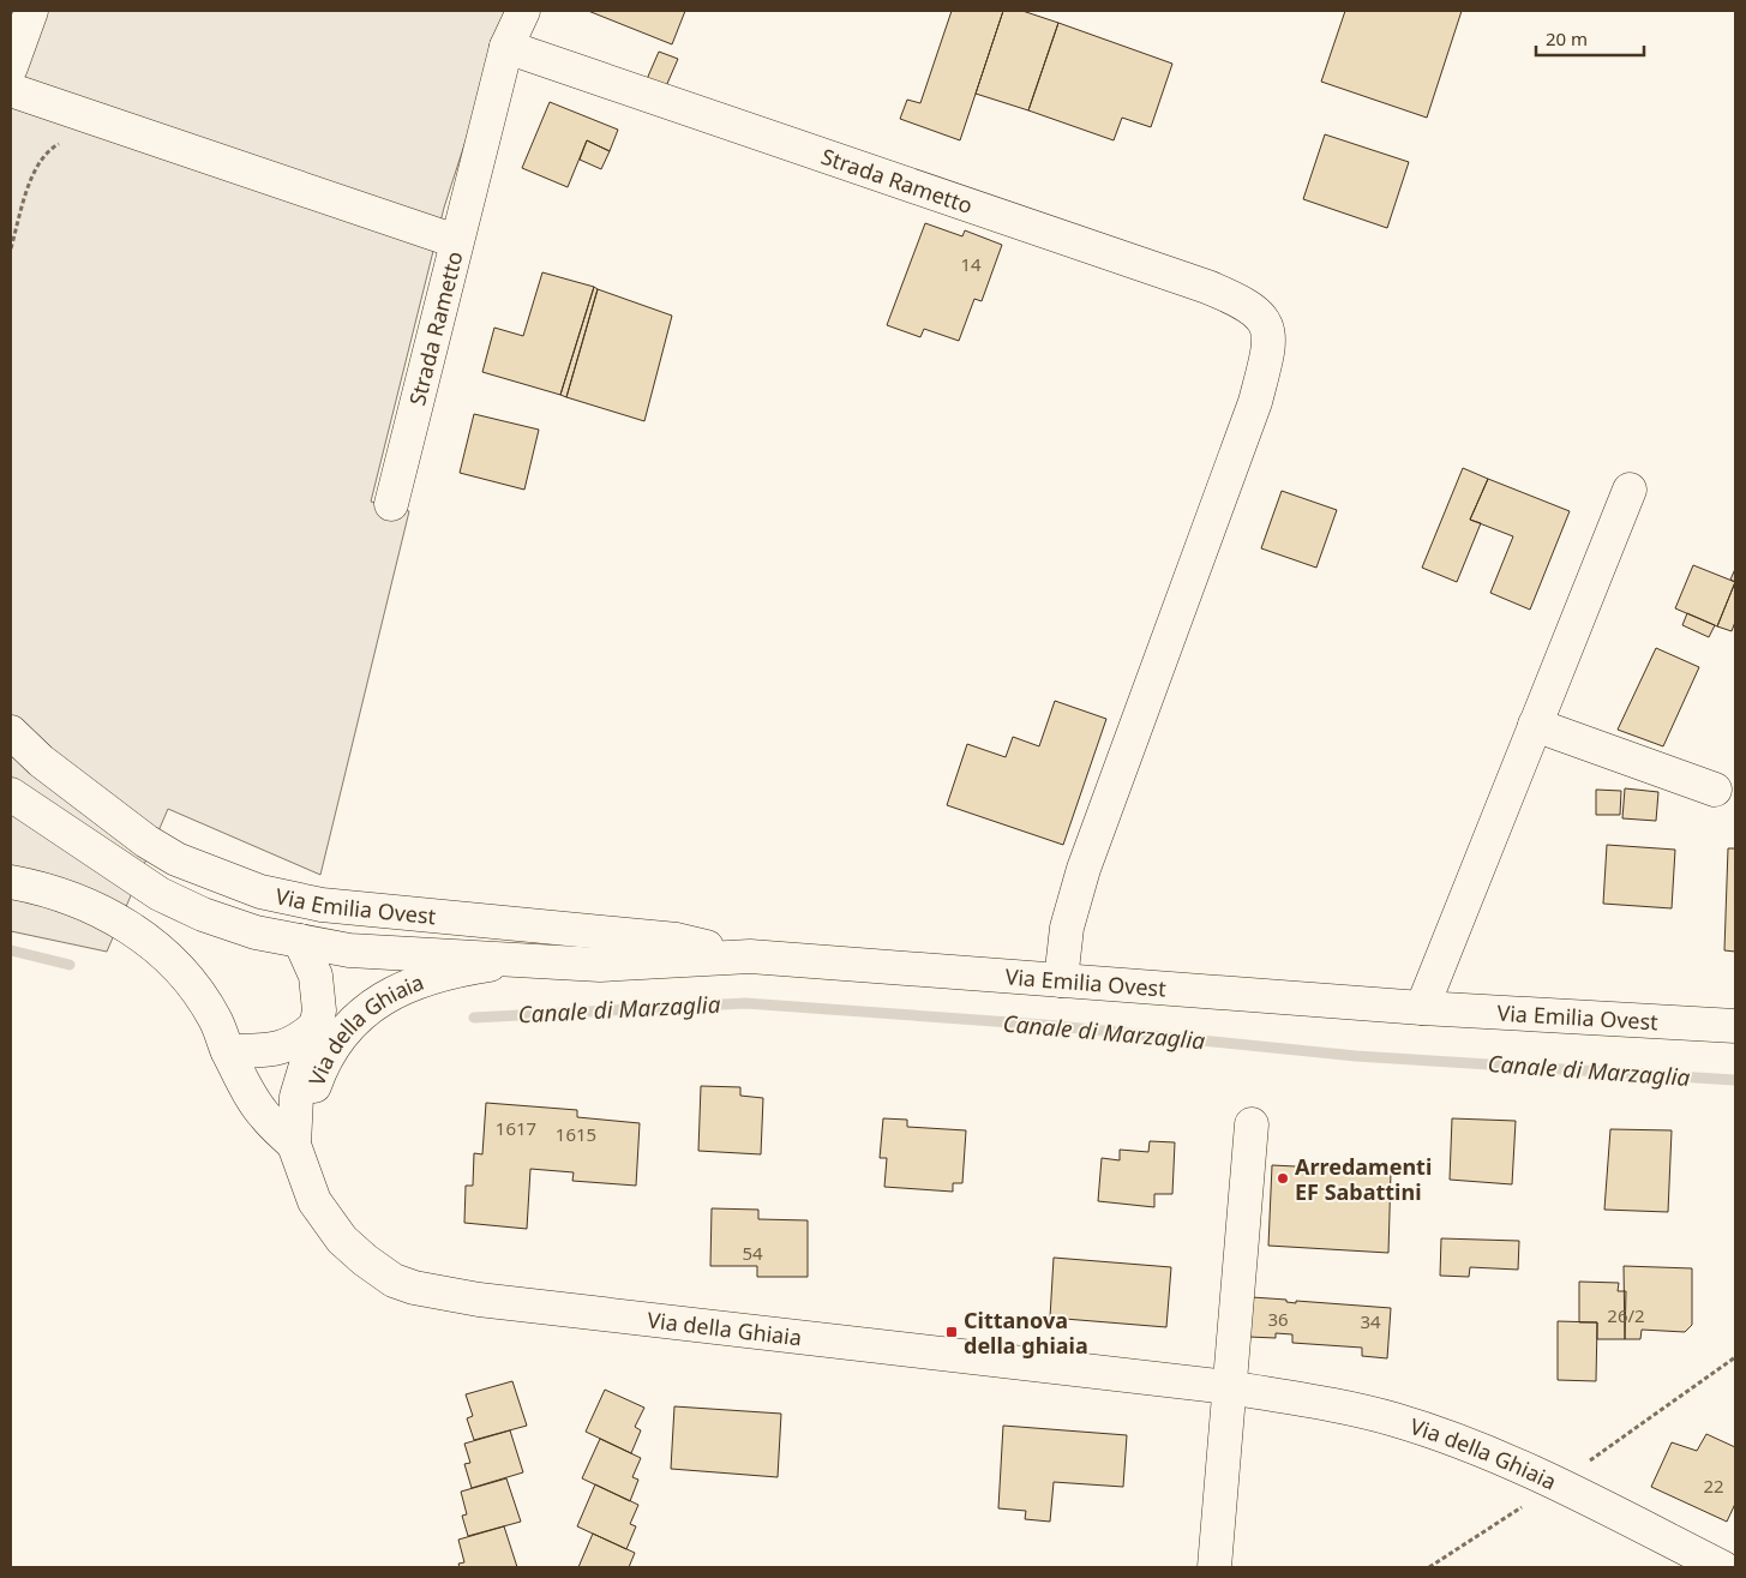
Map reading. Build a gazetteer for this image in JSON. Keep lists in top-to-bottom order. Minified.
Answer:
{"streets":{"street":["Strada Rametto","Via Emilia Ovest","Via della Ghiaia"]},"crossings":[["Strada Rametto","Via Emilia Ovest"],["Via Emilia Ovest","Via della Ghiaia"]],"water":["Canale di Marzaglia"],"places":{"other":["Arredamenti EF Sabattini"],"transit":["Cittanova della ghiaia"]},"house_numbers":["14","1617","1615","54","26/2","36","34","22"],"scale_bar":"20 m"}
